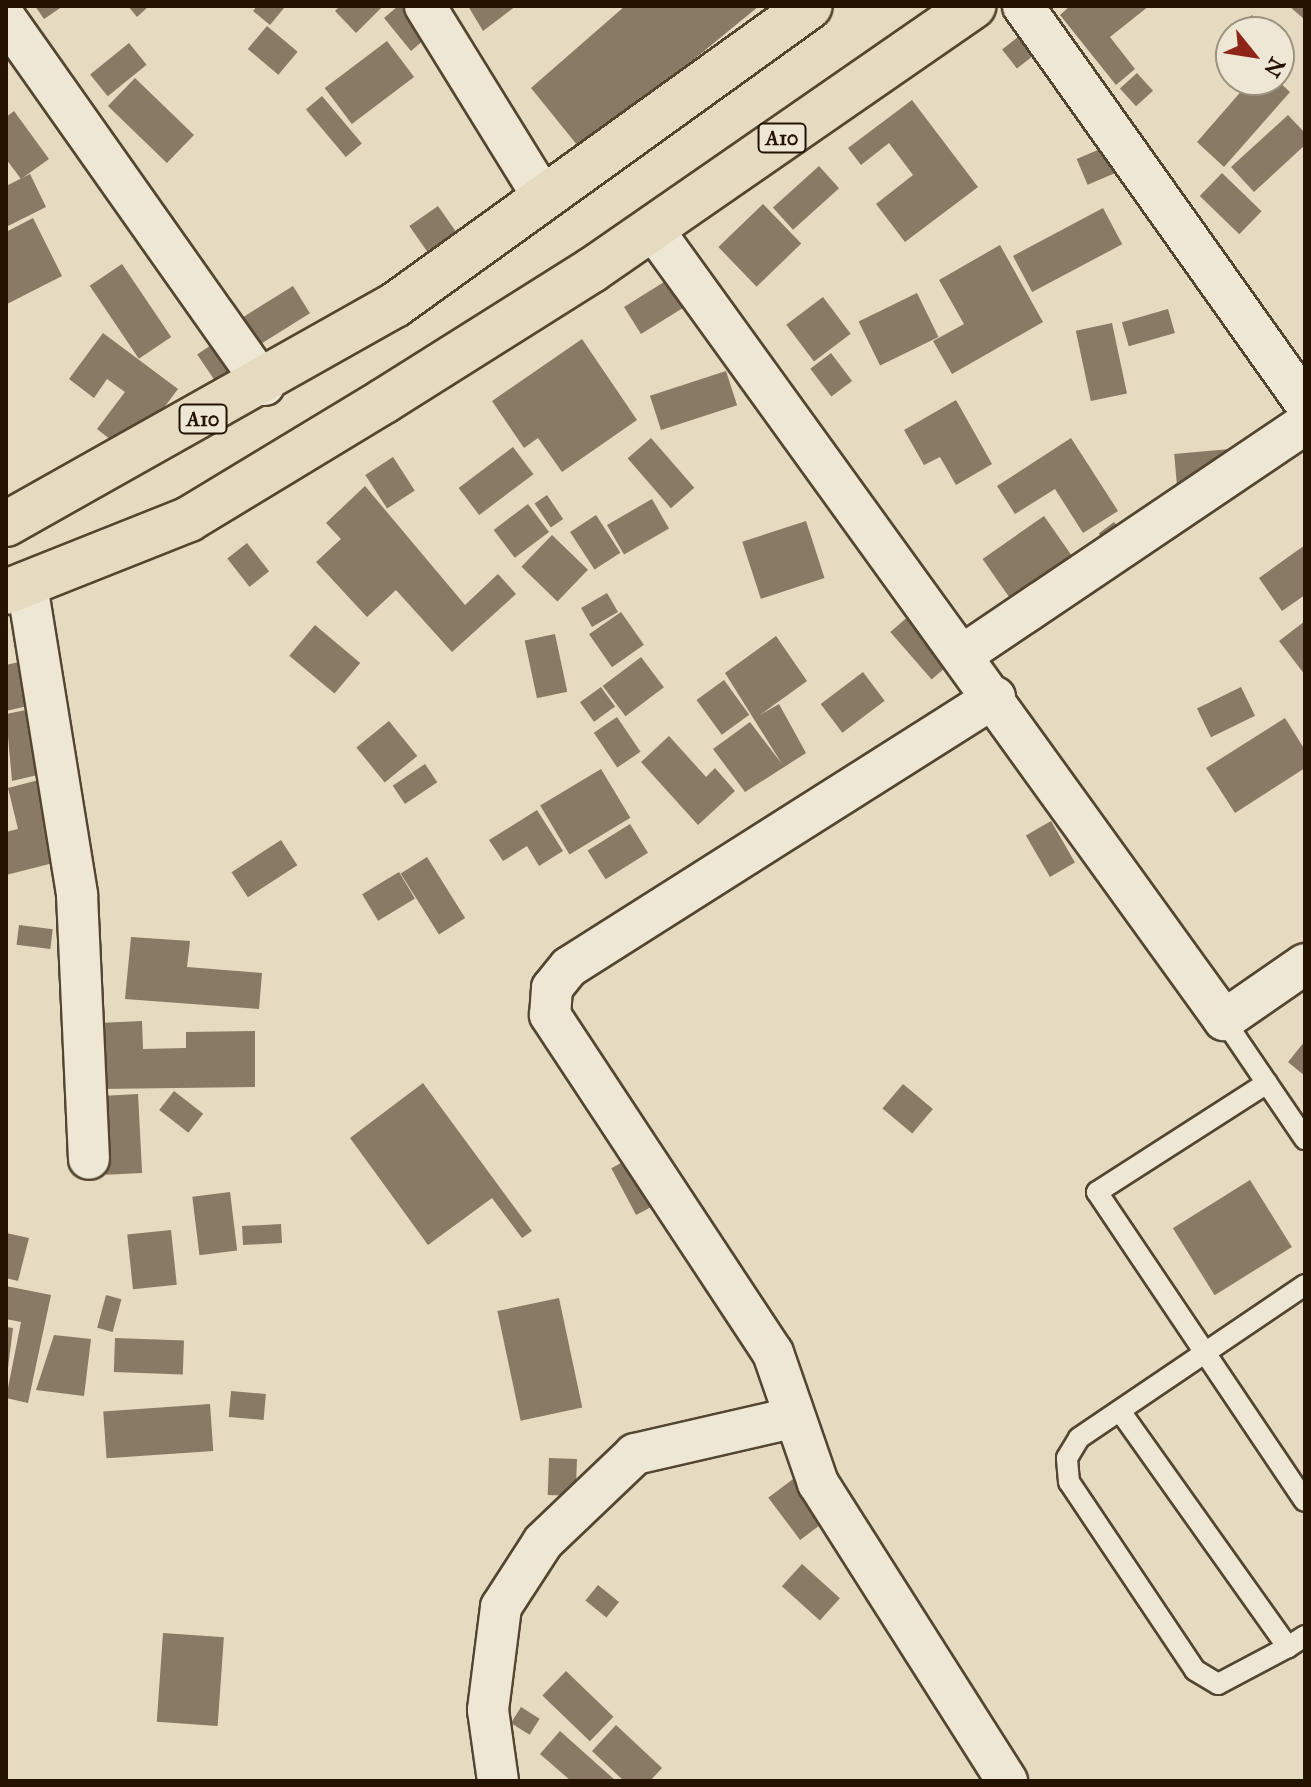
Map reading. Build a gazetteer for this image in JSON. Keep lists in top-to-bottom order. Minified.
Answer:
{"streets":{"highway":["A10"]},"north":"bottom right"}
